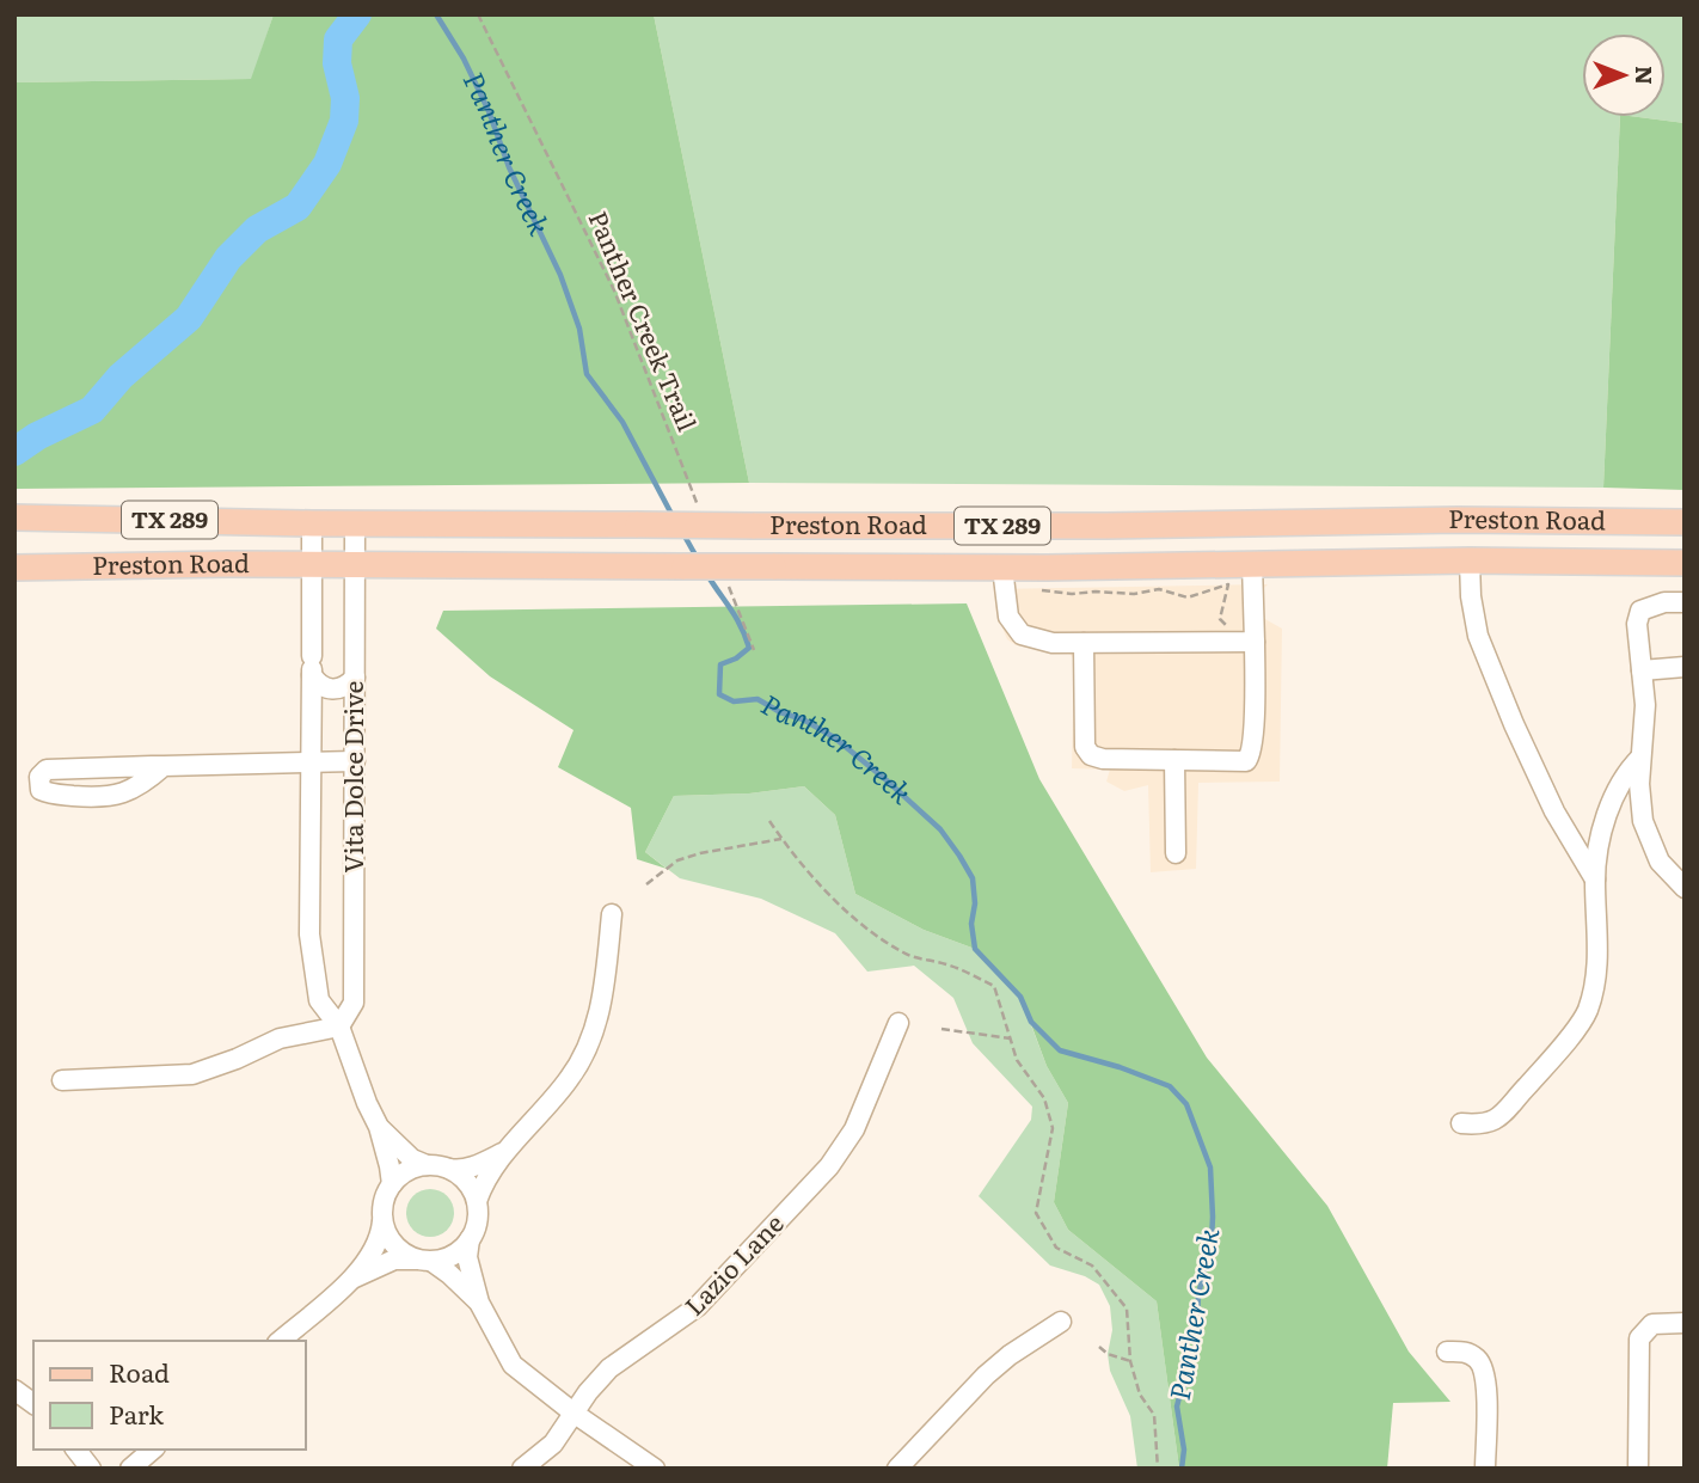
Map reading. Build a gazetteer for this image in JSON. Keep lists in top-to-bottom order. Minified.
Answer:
{"streets":{"main road":["TX 289","Preston Road"],"street":["Vita Dolce Drive","Lazio Lane"],"path":["Panther Creek Trail"]},"crossings":[["Preston Road","Vita Dolce Drive"]],"water":["Panther Creek"],"legend":["Road","Park"],"north":"right"}
